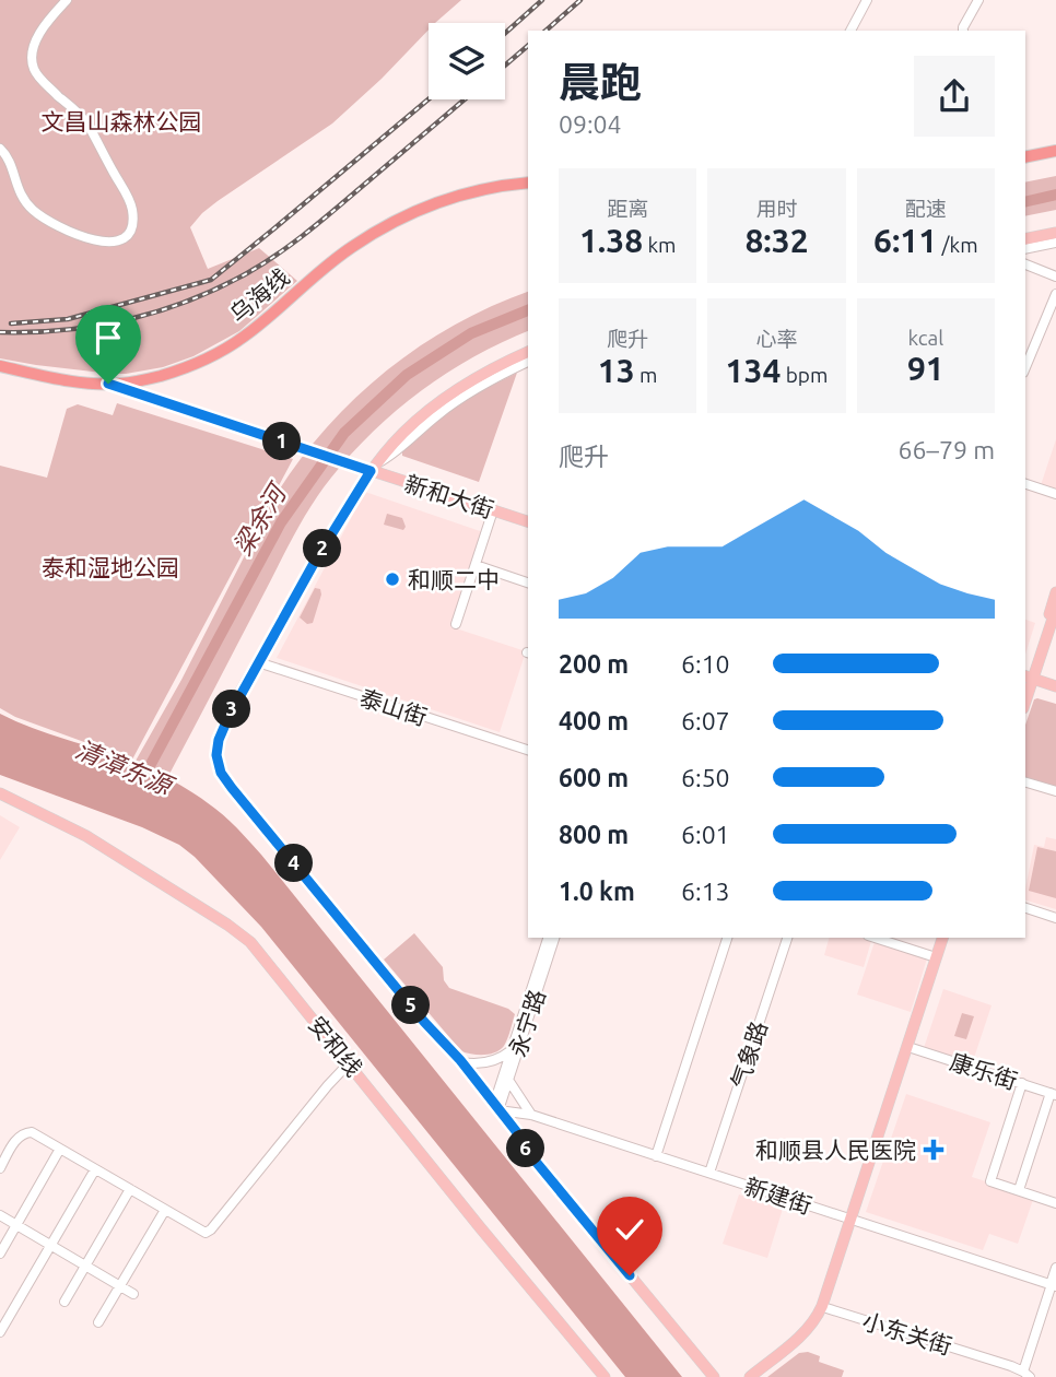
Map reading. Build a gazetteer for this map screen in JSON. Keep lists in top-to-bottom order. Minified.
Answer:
{"streets":{"highway":["乌海线"],"main road":["新和大街","安和线"],"street":["泰山街","永宁路","气象路","康乐街","新建街","小东关街"]},"crossings":[["乌海线","新和大街"],["永宁路","新建街"],["气象路","新建街"]],"water":["梁余河","清漳东源"],"parks":["文昌山森林公园","泰和湿地公园"],"places":{"other":["和顺二中"],"health":["和顺县人民医院"]},"page":{"heading":["晨跑","09:04"],"stats":[["距离","1.38 km"],["用时","8:32"],["配速","6:11 /km"],["爬升","13 m"],["心率","134 bpm"],["kcal","91"]],"chart":["爬升","66–79 m"],"pins":["1","2","3","4","5","6"],"list":[{"name":"200 m","note":"6:10"},{"name":"400 m","note":"6:07"},{"name":"600 m","note":"6:50"},{"name":"800 m","note":"6:01"},{"name":"1.0 km","note":"6:13"}]}}
